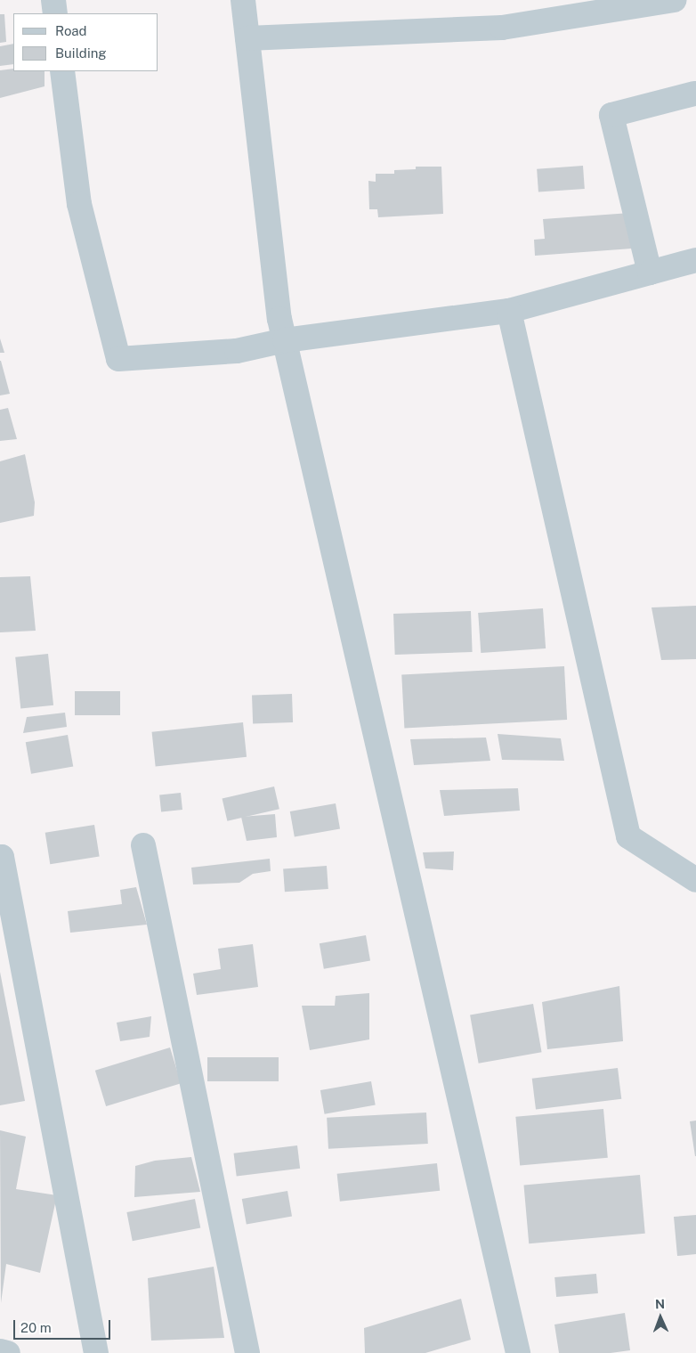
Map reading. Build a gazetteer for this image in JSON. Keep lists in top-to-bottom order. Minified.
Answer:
{"legend":["Road","Building"],"scale_bar":"20 m","north":"top"}
